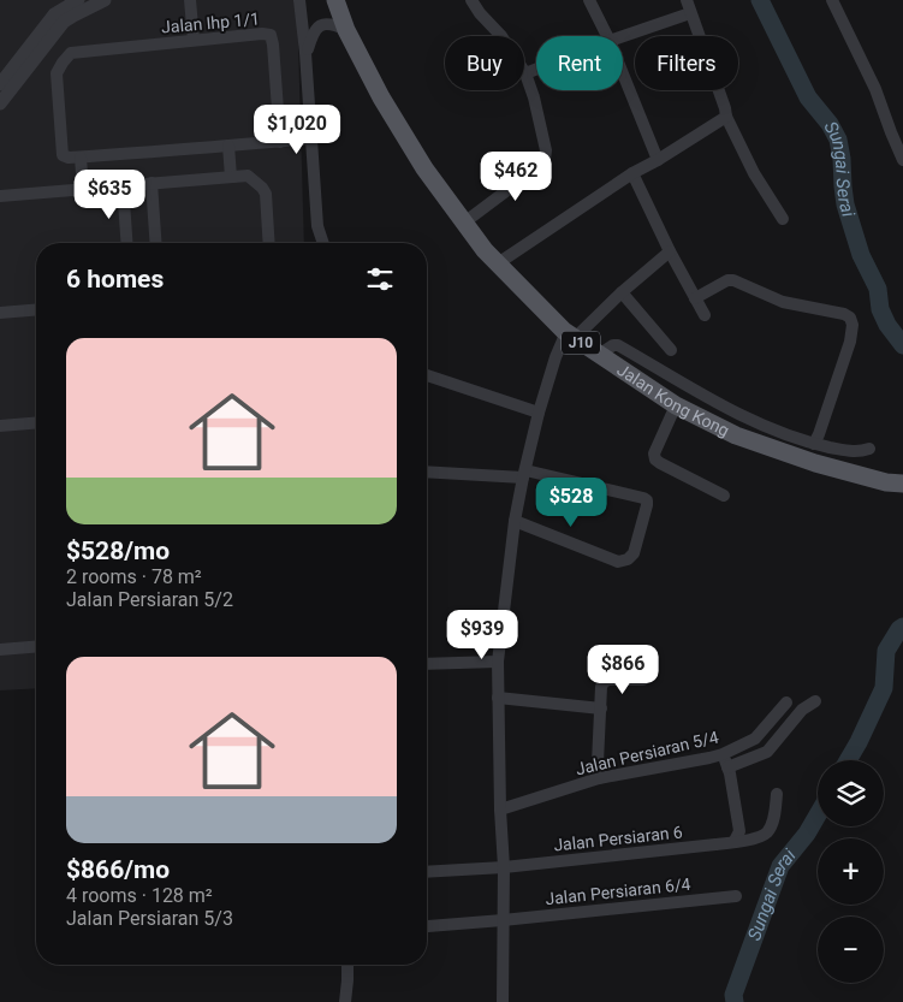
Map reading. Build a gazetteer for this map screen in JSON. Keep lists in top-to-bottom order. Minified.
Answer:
{"streets":{"main road":["J10","Jalan Kong Kong"],"street":["Jalan Ihp 1/1","Jalan Persiaran 5/4","Jalan Persiaran 6","Jalan Persiaran 6/4"]},"water":["Sungai Serai"],"page":{"chip":["Buy","Rent","Filters"],"price":["$1,020","$462","$635","$528","$939","$866"],"heading":"6 homes","list":[{"name":"$528/mo","note":"2 rooms · 78 m² · Jalan Persiaran 5/2"},{"name":"$866/mo","note":"4 rooms · 128 m² · Jalan Persiaran 5/3"}],"map_buttons":["+","−"]}}
